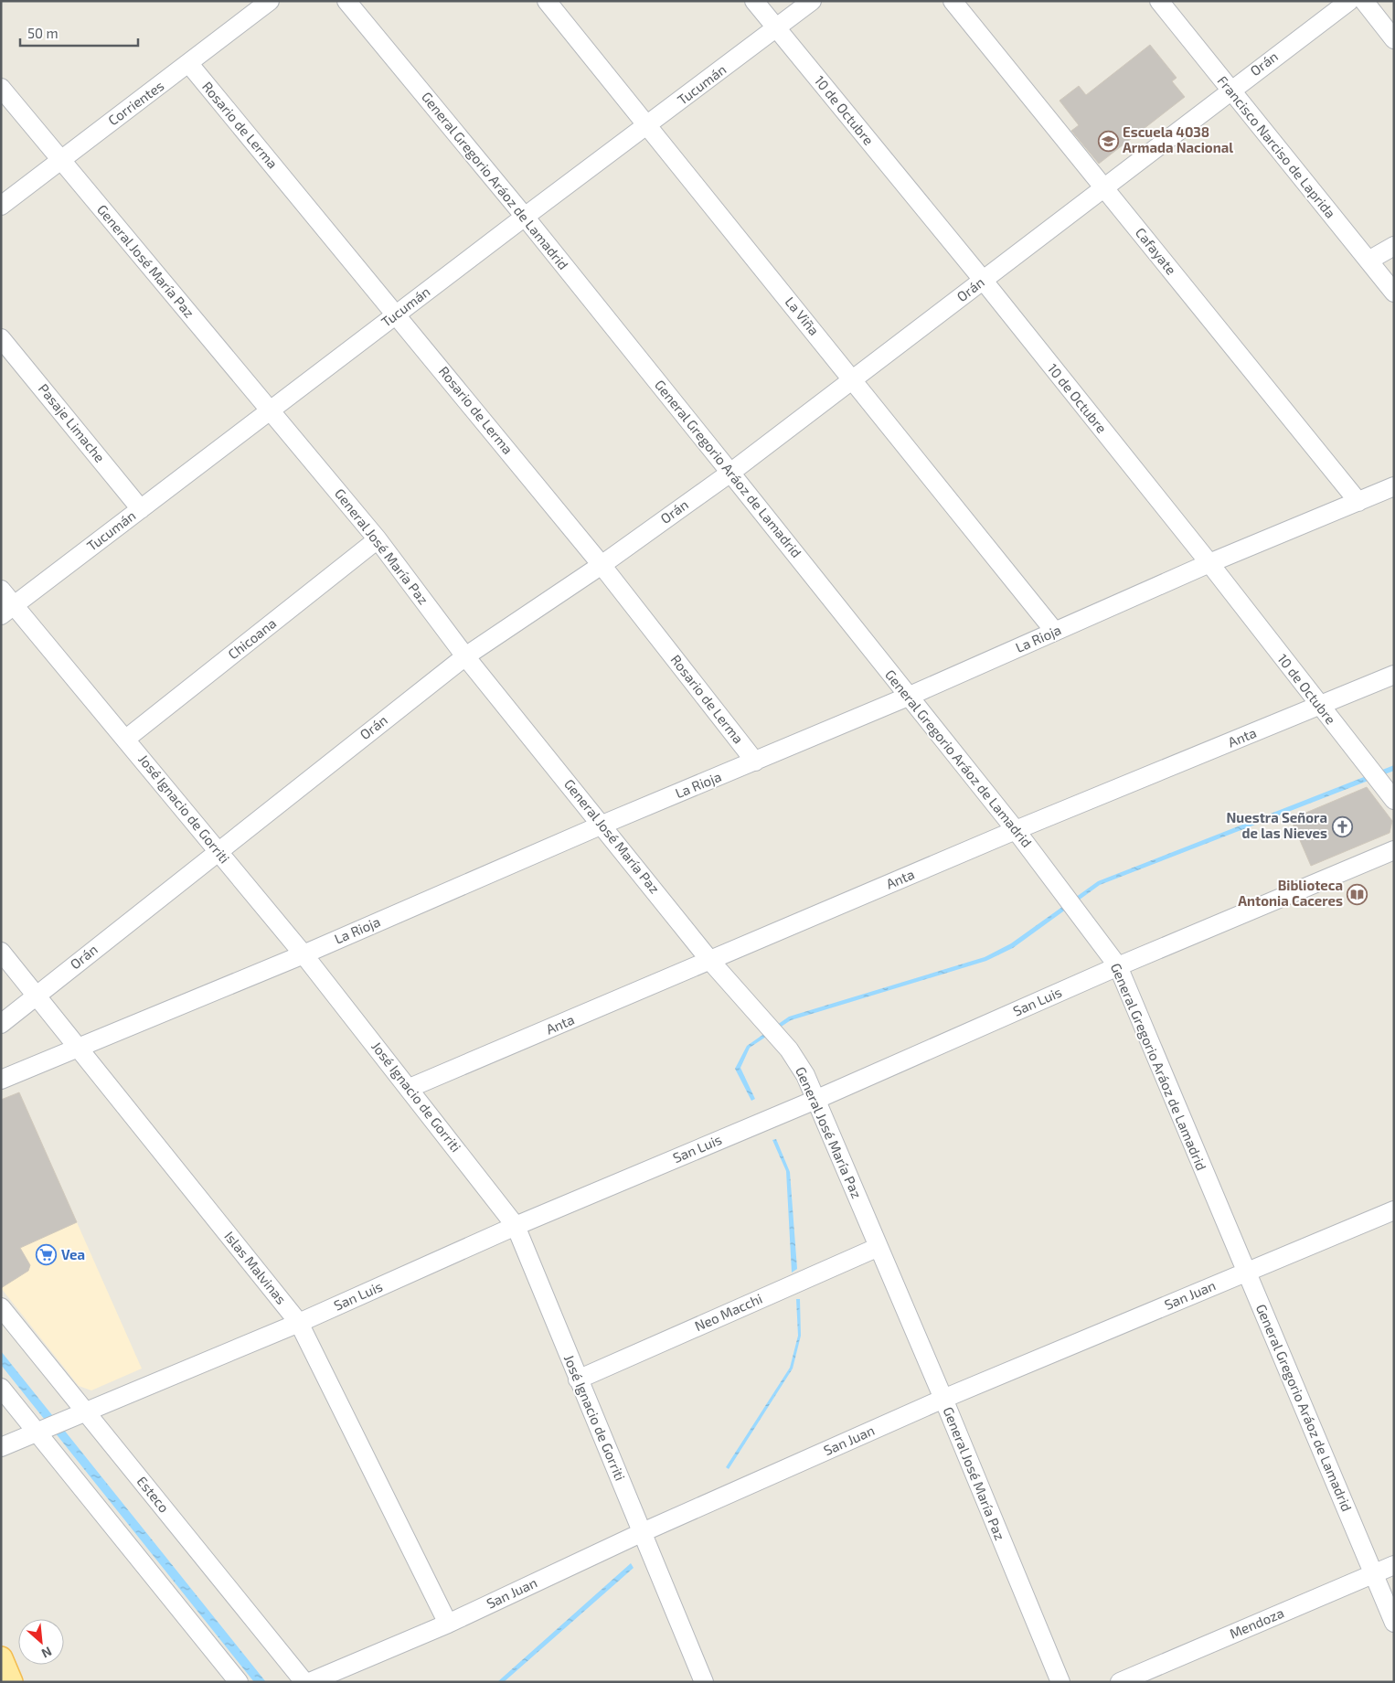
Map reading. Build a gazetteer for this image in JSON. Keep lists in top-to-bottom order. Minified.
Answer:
{"streets":{"street":["Orán","Tucumán","Corrientes","10 de Octubre","Rosario de Lerma","Francisco Narciso de Laprida","General Gregorio Aráoz de Lamadrid","Cafayate","General José María Paz","La Viña","Pasaje Limache","Chicoana","La Rioja","Anta","José Ignacio de Gorriti","San Luis","Islas Malvinas","San Juan","Neo Macchi","Esteco","Mendoza"]},"crossings":[["Orán","10 de Octubre"],["Orán","Rosario de Lerma"],["Orán","Francisco Narciso de Laprida"],["Orán","General Gregorio Aráoz de Lamadrid"],["Orán","Cafayate"],["Orán","General José María Paz"],["Orán","La Viña"],["Orán","José Ignacio de Gorriti"],["Orán","Islas Malvinas"],["Tucumán","10 de Octubre"],["Tucumán","Rosario de Lerma"],["Tucumán","General Gregorio Aráoz de Lamadrid"],["Tucumán","General José María Paz"],["Tucumán","La Viña"],["Tucumán","Pasaje Limache"],["Tucumán","José Ignacio de Gorriti"],["Corrientes","Rosario de Lerma"],["Corrientes","General José María Paz"],["10 de Octubre","La Rioja"],["10 de Octubre","Anta"],["Rosario de Lerma","La Rioja"],["General Gregorio Aráoz de Lamadrid","La Rioja"],["General Gregorio Aráoz de Lamadrid","Anta"],["General Gregorio Aráoz de Lamadrid","San Luis"],["General Gregorio Aráoz de Lamadrid","San Juan"],["General Gregorio Aráoz de Lamadrid","Mendoza"],["Cafayate","La Rioja"],["General José María Paz","Chicoana"],["General José María Paz","La Rioja"],["General José María Paz","Anta"],["General José María Paz","San Luis"],["General José María Paz","San Juan"],["General José María Paz","Neo Macchi"],["La Viña","La Rioja"],["Chicoana","José Ignacio de Gorriti"],["La Rioja","José Ignacio de Gorriti"],["La Rioja","Islas Malvinas"],["Anta","José Ignacio de Gorriti"],["José Ignacio de Gorriti","San Luis"],["José Ignacio de Gorriti","San Juan"],["José Ignacio de Gorriti","Neo Macchi"],["San Luis","Islas Malvinas"],["San Luis","Esteco"],["Islas Malvinas","San Juan"]],"places":{"school or university":["Escuela 4038 Armada Nacional"],"church":["Nuestra Señora de las Nieves"],"library":["Biblioteca Antonia Caceres"],"supermarket":["Vea"]},"scale_bar":"50 m","north":"bottom right"}
